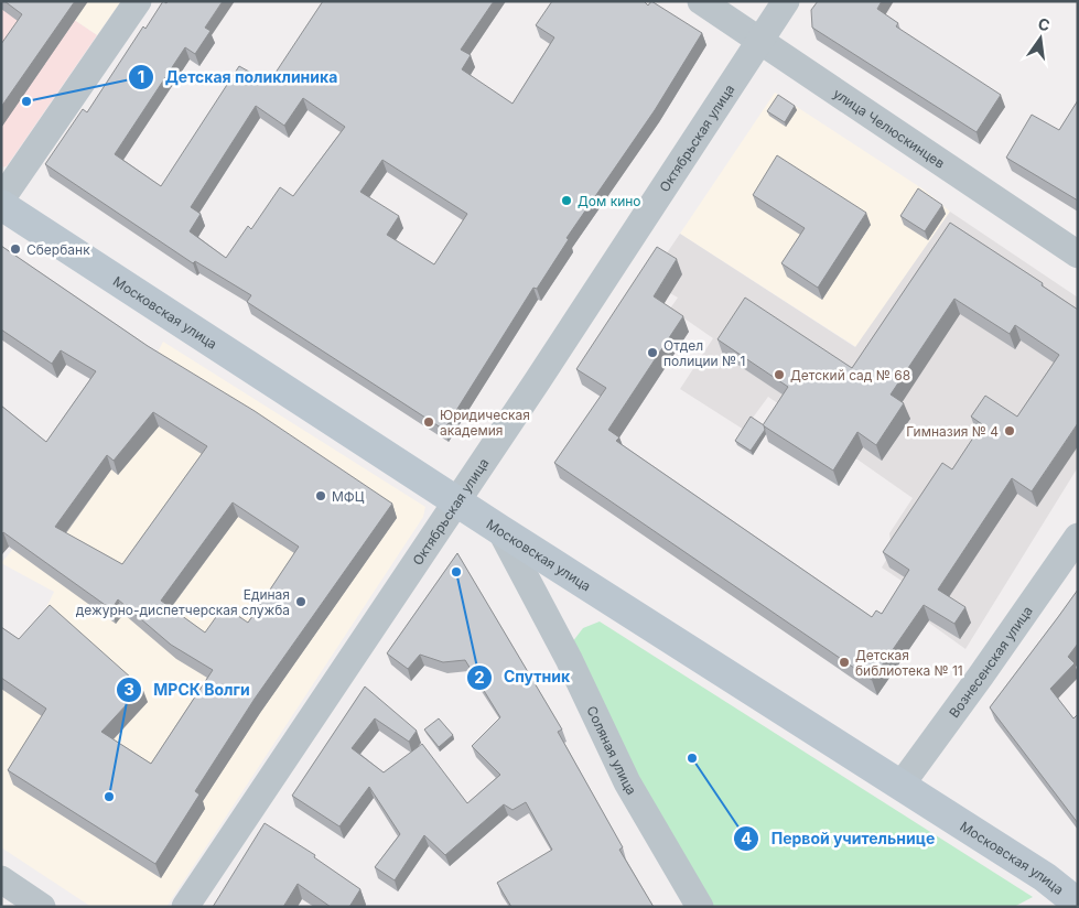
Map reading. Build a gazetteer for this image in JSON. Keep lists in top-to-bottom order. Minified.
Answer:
{"streets":{"main road":["Московская улица"],"street":["улица Челюскинцев","Октябрьская улица","Вознесенская улица","Соляная улица"]},"crossings":[["улица Челюскинцев","Октябрьская улица"],["Октябрьская улица","Московская улица"],["Московская улица","Вознесенская улица"],["Московская улица","Соляная улица"]],"places":["Детская поликлиника","Дом кино","Сбербанк","Отдел полиции № 1","Детский сад № 68","Юридическая академия","Гимназия № 4","МФЦ","Спутник","Единая дежурно-диспетчерская служба","Детская библиотека № 11","Первой учительнице","МРСК Волги"],"north":"top"}
